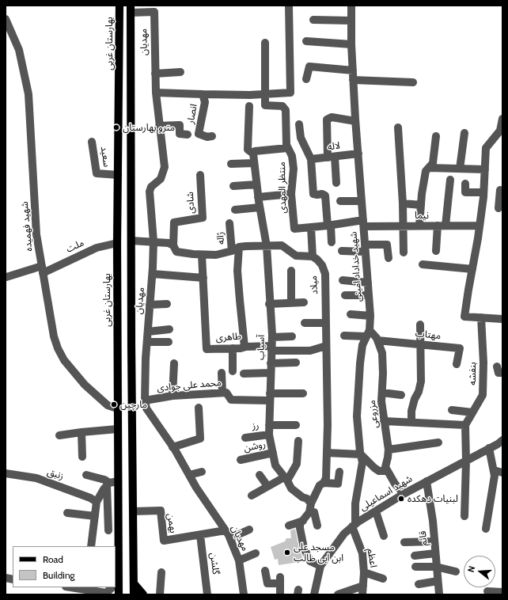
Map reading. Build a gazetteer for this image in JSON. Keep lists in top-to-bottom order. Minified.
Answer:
{"streets":{"main road":["بهارستان غربی"],"street":["مهدیان","انصار","لاله","سعید","منتظر المهدی","شادی","نیما","شهید فهمیده","ژاله","ملت","شهید خداداد امینی","میلاد","مهتاب","طاهری","آسیاب","بنفشه","محمد علی جوادی","مزروعی","رز","روشن","زنبق","شهید اسماعیلی","بهمن","قائم","اعظم","گلشن"]},"crossings":[["مهدیان","انصار"],["مهدیان","محمد علی جوادی"],["مهدیان","بهمن"],["بهارستان غربی","سعید"],["بهارستان غربی","شهید فهمیده"],["بهارستان غربی","ملت"],["لاله","شهید خداداد امینی"],["منتظر المهدی","نیما"],["منتظر المهدی","شهید خداداد امینی"],["نیما","شهید خداداد امینی"],["شهید فهمیده","ملت"],["ژاله","طاهری"],["شهید خداداد امینی","مزروعی"],["شهید خداداد امینی","شهید اسماعیلی"],["شهید خداداد امینی","اعظم"],["میلاد","طاهری"],["میلاد","آسیاب"],["مهتاب","مزروعی"],["طاهری","آسیاب"],["آسیاب","محمد علی جوادی"],["آسیاب","رز"],["آسیاب","روشن"],["شهید اسماعیلی","قائم"],["شهید اسماعیلی","اعظم"],["بهمن","گلشن"]],"places":["مترو بهارستان","مارچین","لبنیات دهکده","مسجد علی ابن ابی طالب"],"legend":["Road","Building"],"north":"left"}
